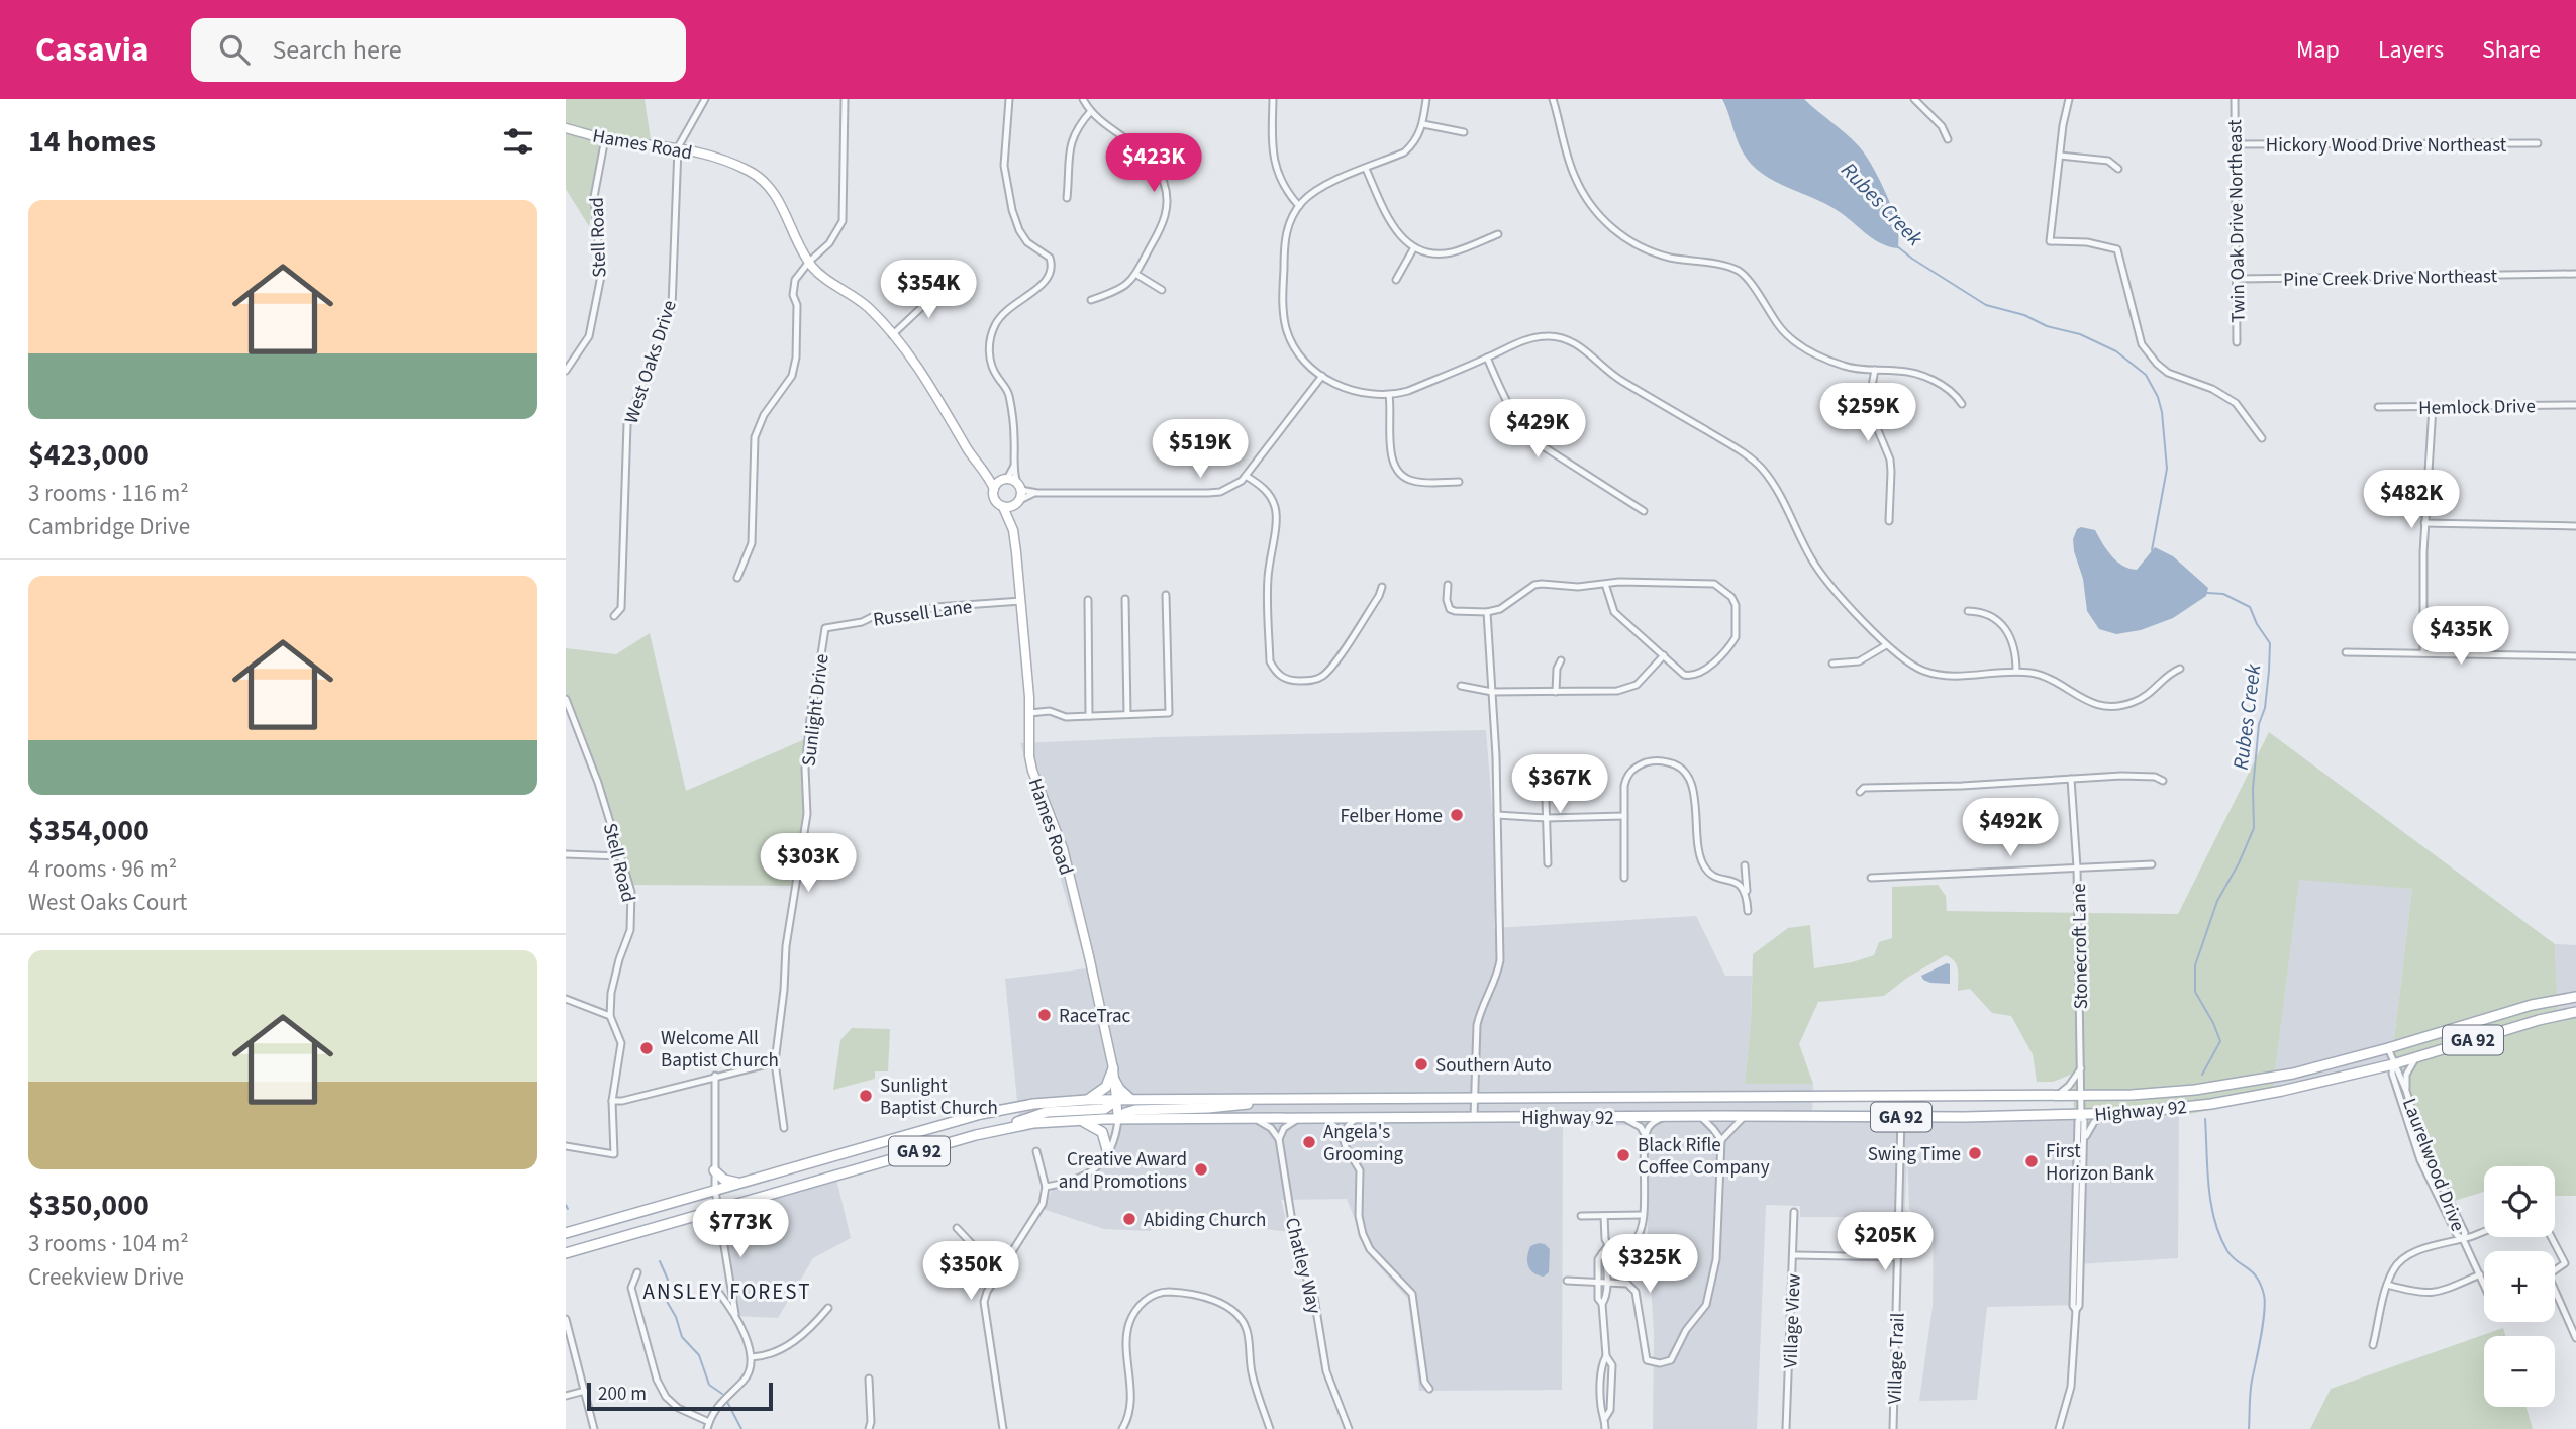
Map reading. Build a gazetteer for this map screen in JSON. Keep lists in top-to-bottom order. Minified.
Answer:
{"streets":{"main road":["GA 92","Highway 92"],"street":["Hames Road","Hickory Wood Drive Northeast","Twin Oak Drive Northeast","Stell Road","Pine Creek Drive Northeast","West Oaks Drive","Hemlock Drive","Russell Lane","Sunlight Drive","Stonecroft Lane","Laurelwood Drive","Chatley Way","Village View","Village Trail"]},"crossings":[["Hames Road","Stell Road"],["Hames Road","West Oaks Drive"],["Hames Road","Russell Lane"],["Hames Road","Highway 92"],["Hickory Wood Drive Northeast","Twin Oak Drive Northeast"],["Twin Oak Drive Northeast","Pine Creek Drive Northeast"],["Russell Lane","Sunlight Drive"],["Stonecroft Lane","Highway 92"],["Highway 92","Laurelwood Drive"],["Highway 92","Village Trail"]],"districts":["ANSLEY FOREST"],"water":["Rubes Creek"],"places":["Felber Home","RaceTrac","Welcome All Baptist Church","Southern Auto","Sunlight Baptist Church","Angela's Grooming","Swing Time","Black Rifle Coffee Company","First Horizon Bank","Creative Award and Promotions","Abiding Church"],"scale_bar":"200 m","page":{"header":"Casavia","search":"Search here","nav":["Map","Layers","Share"],"heading":"14 homes","price":["$423K","$354K","$259K","$429K","$519K","$482K","$435K","$367K","$492K","$303K","$773K","$205K","$325K","$350K"],"list":[{"name":"$423,000","note":"3 rooms · 116 m² · Cambridge Drive"},{"name":"$354,000","note":"4 rooms · 96 m² · West Oaks Court"},{"name":"$350,000","note":"3 rooms · 104 m² · Creekview Drive"}],"map_buttons":["+","−"],"scale":"200 m"}}
